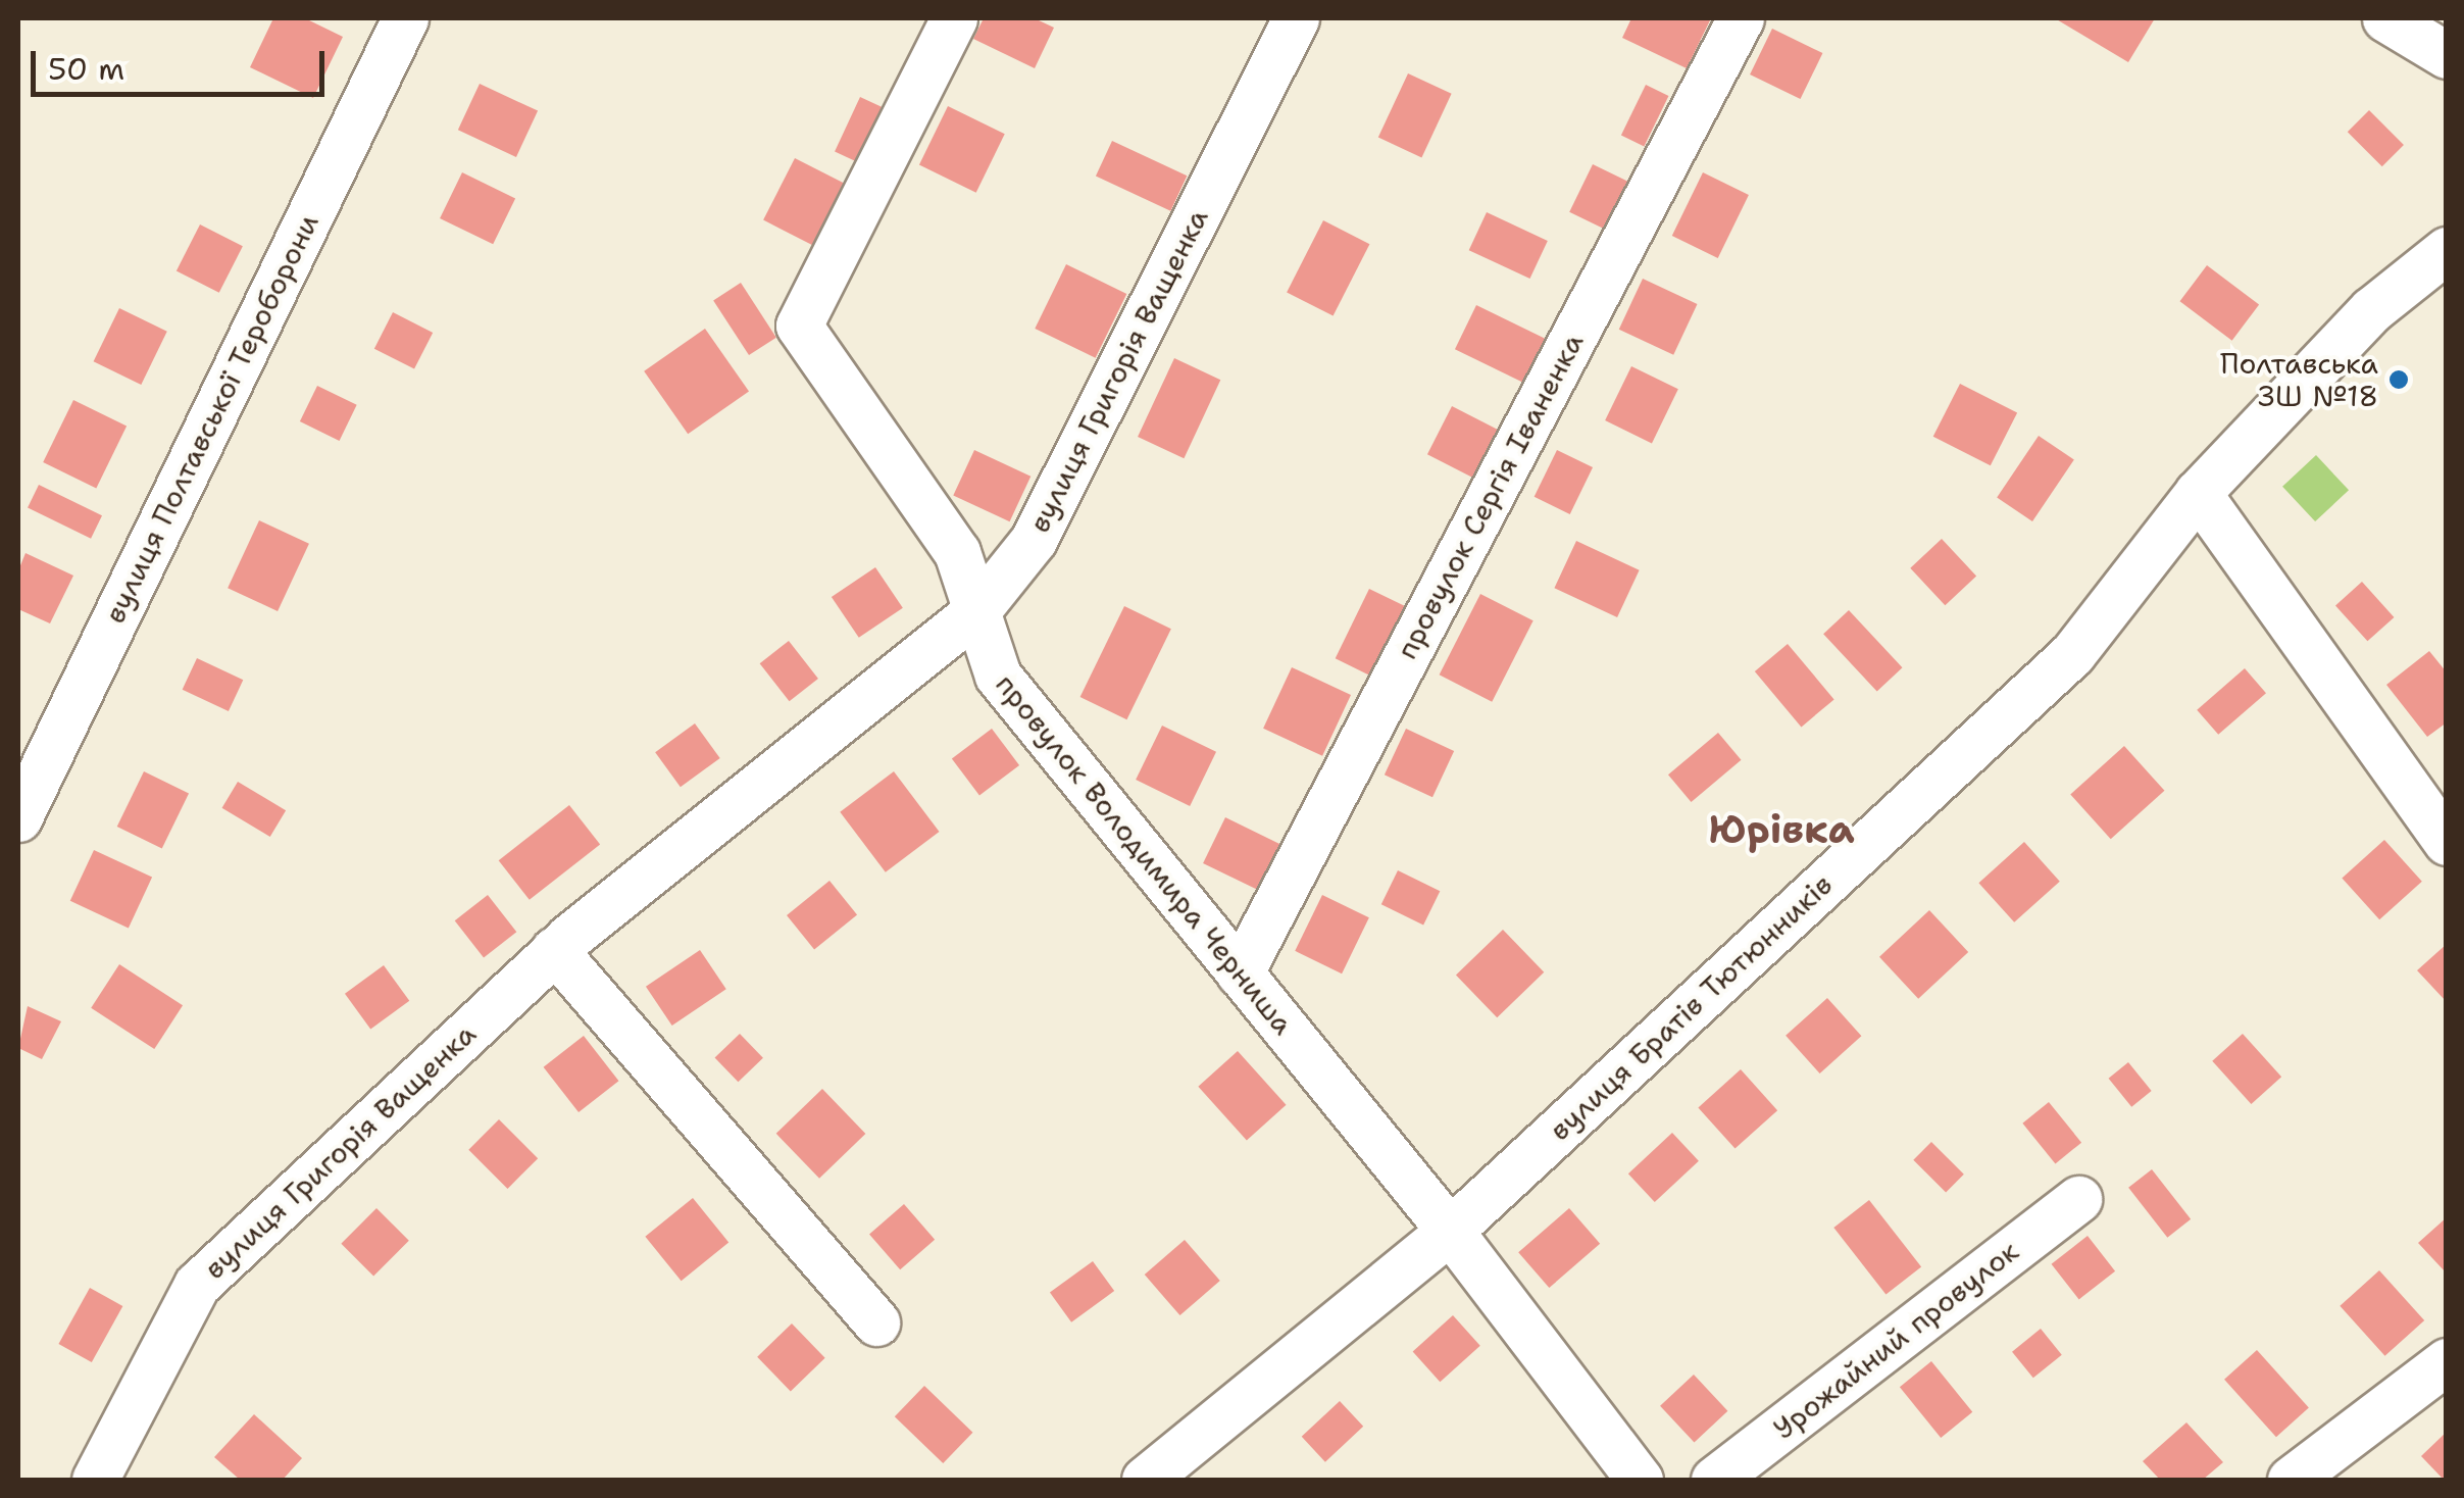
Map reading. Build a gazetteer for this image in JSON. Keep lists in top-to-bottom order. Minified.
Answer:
{"streets":{"street":["вулиця Григорія Ващенка","вулиця Полтавської Тероборони","провулок Сергія Іваненка","провулок Володимира Черниша","вулиця Братів Тютюнників","Урожайний провулок"]},"crossings":[["вулиця Григорія Ващенка","провулок Володимира Черниша"],["провулок Сергія Іваненка","провулок Володимира Черниша"],["провулок Володимира Черниша","вулиця Братів Тютюнників"]],"districts":["Юрівка"],"places":["Полтавська ЗШ №18"],"scale_bar":"50 m"}
